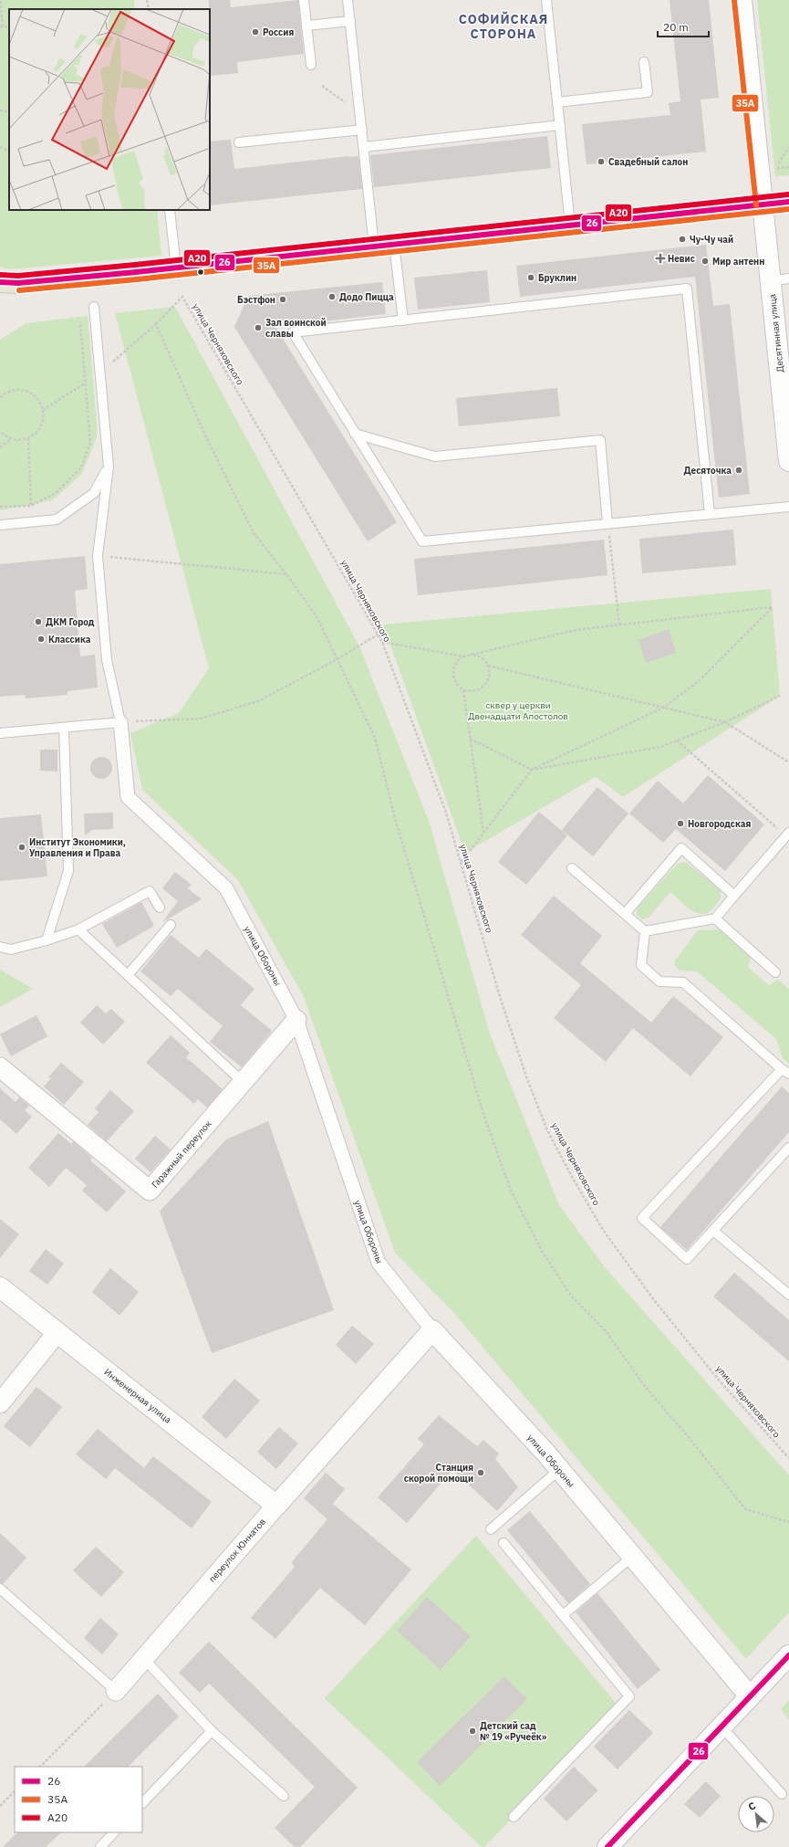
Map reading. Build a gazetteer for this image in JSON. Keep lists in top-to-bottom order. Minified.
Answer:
{"streets":{"street":["Десятинная улица","улица Обороны","Гаражный переулок","Инженерная улица","переулок Юннатов"],"path":["улица Черняховского"]},"crossings":[["улица Обороны","Гаражный переулок"],["улица Обороны","переулок Юннатов"],["Инженерная улица","переулок Юннатов"]],"districts":["СОФИЙСКАЯ СТОРОНА"],"parks":["сквер у церкви Двенадцати Апостолов"],"places":{"other":["Россия","Свадебный салон","Чу-Чу чай","Мир антенн","Бруклин","Додо Пицца","Бэстфон","Зал воинской славы","Десяточка","ДКМ Город","Классика","Новгородская","Институт Экономики, Управления и Права","Станция скорой помощи","Детский сад № 19 «Ручеёк»"],"health":["Невис"]},"lines":["transit line 35А","transit line А20","transit line 26"],"legend":["26","35А","А20"],"scale_bar":"20 m","north":"top left"}
